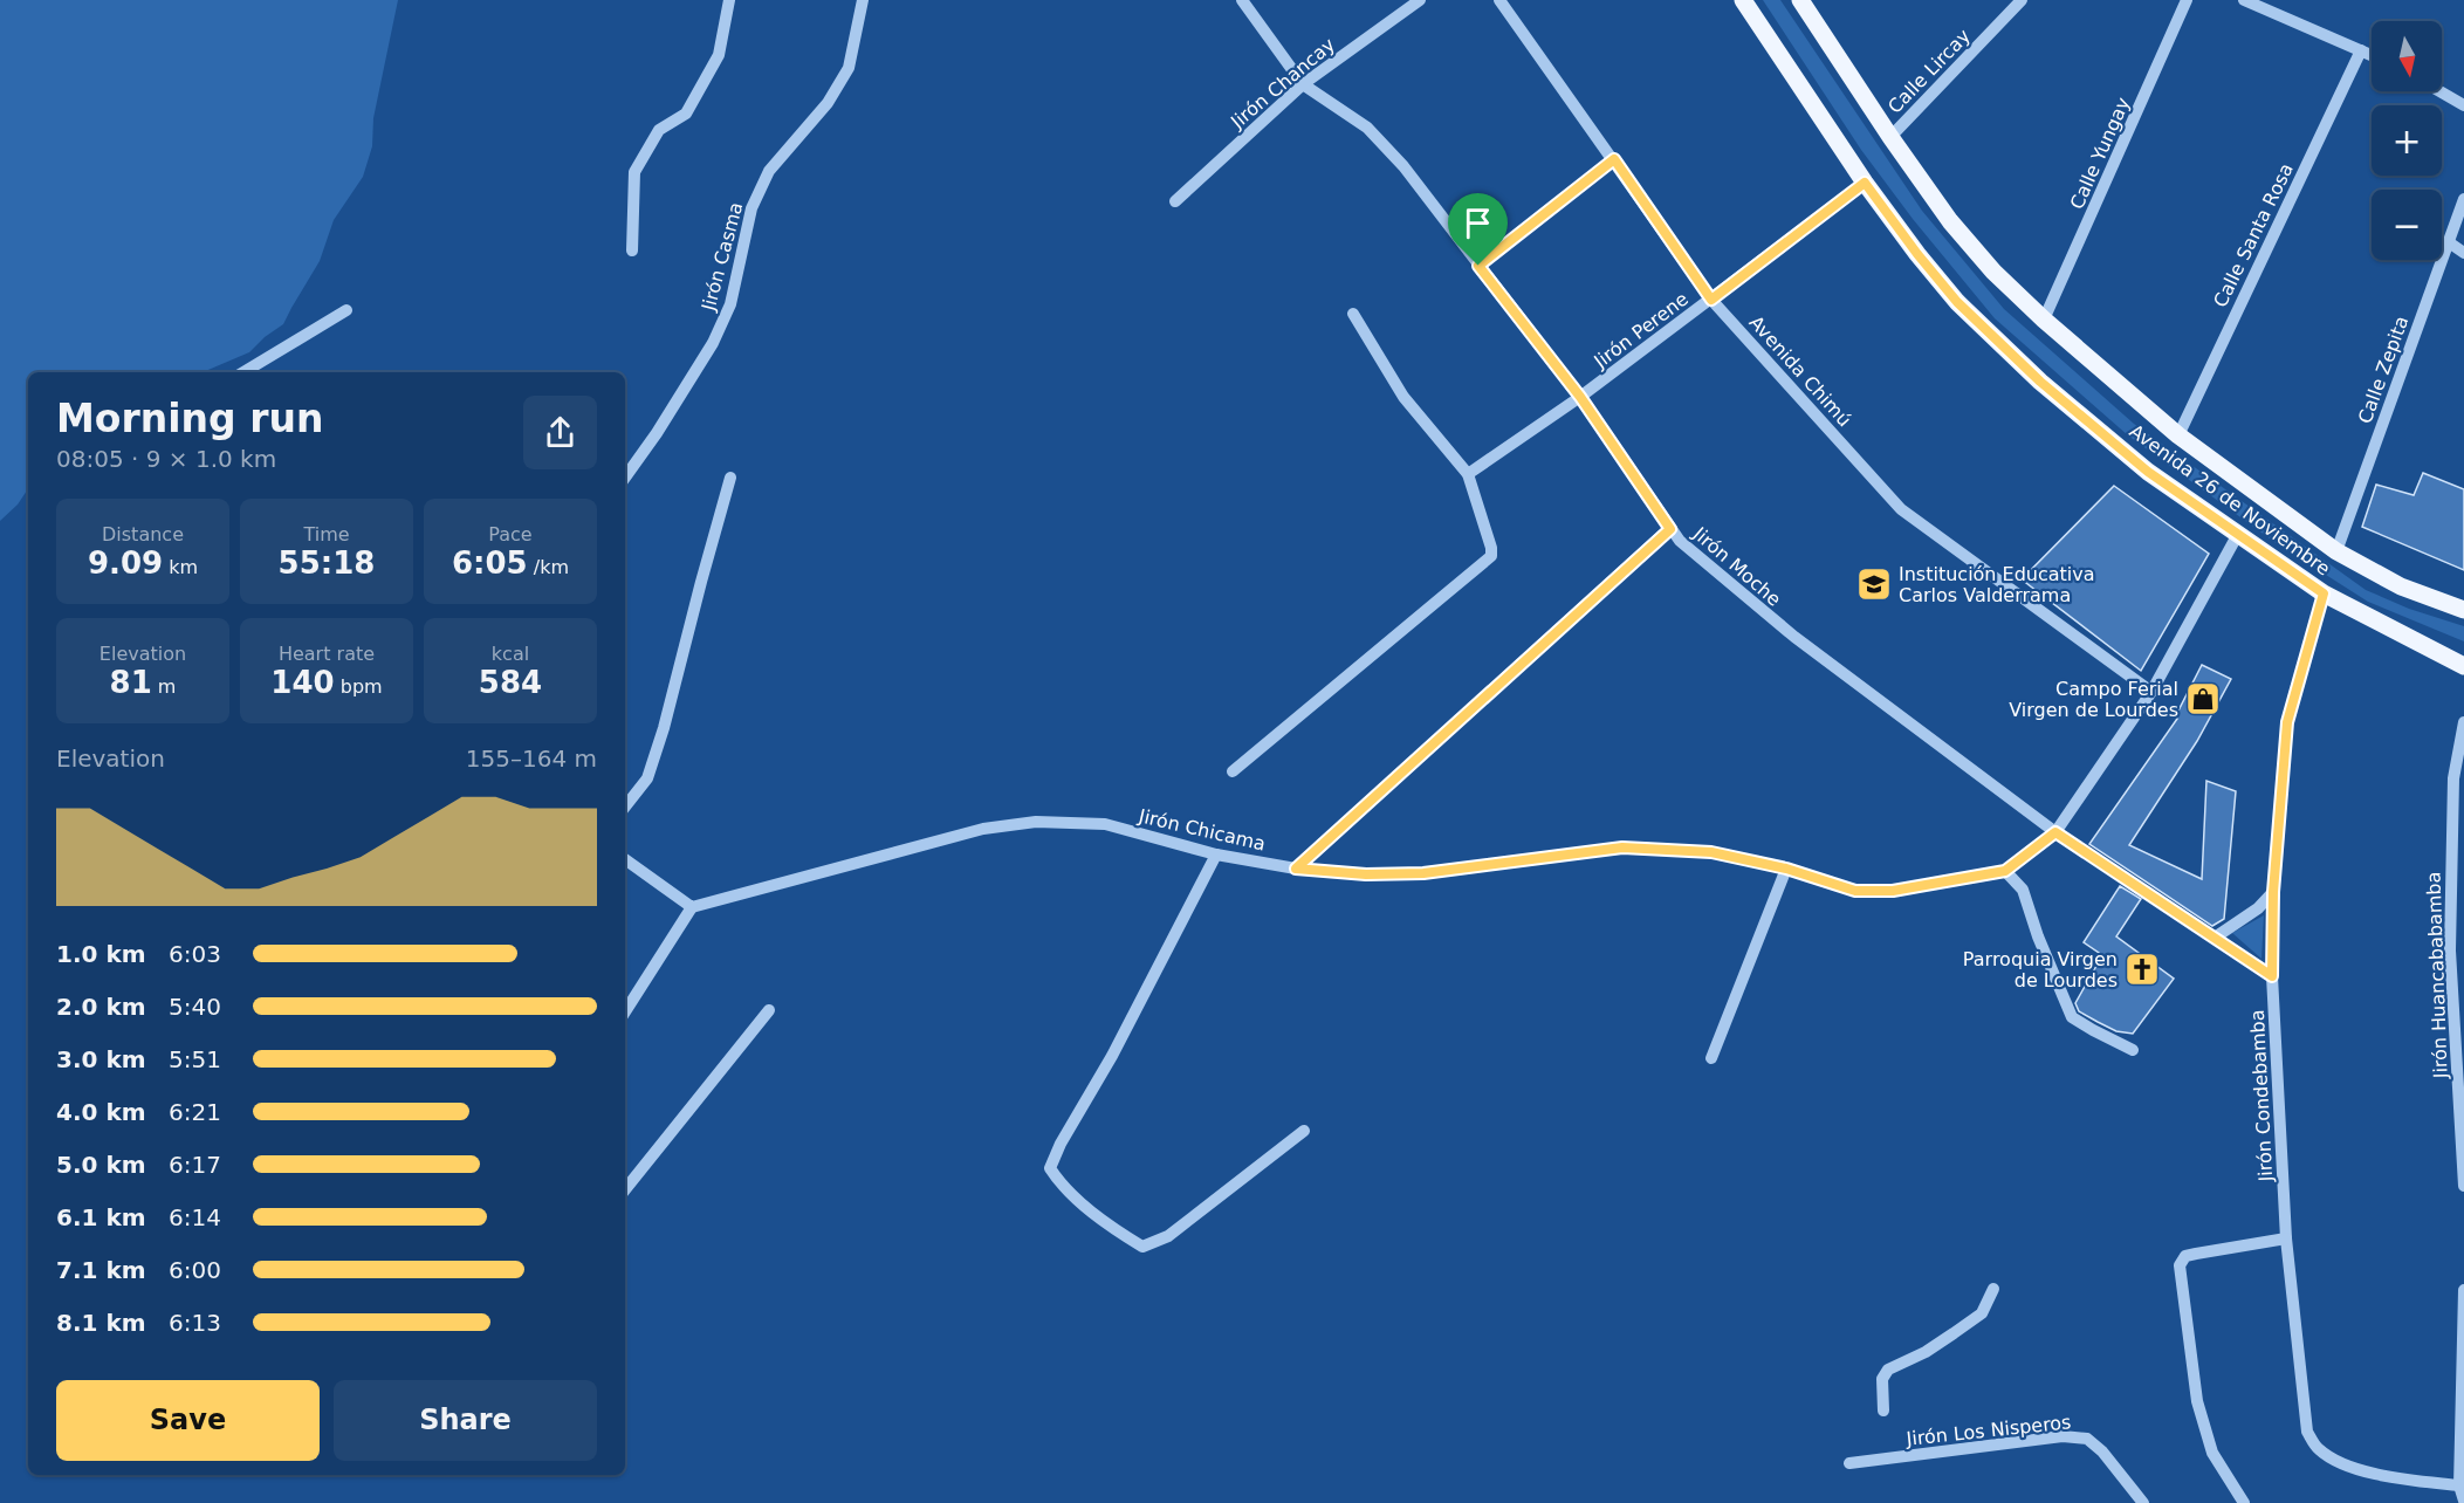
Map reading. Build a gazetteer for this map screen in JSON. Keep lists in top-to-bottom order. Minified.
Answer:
{"streets":{"main road":["Avenida 26 de Noviembre"],"street":["Calle Lircay","Jirón Chancay","Calle Yungay","Calle Santa Rosa","Jirón Casma","Jirón Perene","Calle Zepita","Avenida Chimú","Jirón Moche","Jirón Chicama","Jirón Huancababamba","Jirón Condebamba","Jirón Los Nisperos"]},"crossings":[["Calle Lircay","Avenida 26 de Noviembre"],["Jirón Chancay","Jirón Moche"],["Calle Yungay","Avenida 26 de Noviembre"],["Calle Santa Rosa","Avenida 26 de Noviembre"],["Jirón Perene","Avenida Chimú"],["Jirón Perene","Avenida 26 de Noviembre"],["Jirón Perene","Jirón Moche"],["Calle Zepita","Avenida 26 de Noviembre"],["Avenida 26 de Noviembre","Jirón Condebamba"],["Jirón Moche","Jirón Condebamba"]],"places":{"school or university":["Institución Educativa Carlos Valderrama"],"shop":["Campo Ferial Virgen de Lourdes"],"church":["Parroquia Virgen de Lourdes"]},"north":"bottom","page":{"map_buttons":["+","−"],"heading":["Morning run","08:05 · 9 × 1.0 km"],"stats":[["Distance","9.09 km"],["Time","55:18"],["Pace","6:05 /km"],["Elevation","81 m"],["Heart rate","140 bpm"],["kcal","584"]],"chart":["Elevation","155–164 m"],"list":[{"name":"1.0 km","note":"6:03"},{"name":"2.0 km","note":"5:40"},{"name":"3.0 km","note":"5:51"},{"name":"4.0 km","note":"6:21"},{"name":"5.0 km","note":"6:17"},{"name":"6.1 km","note":"6:14"},{"name":"7.1 km","note":"6:00"},{"name":"8.1 km","note":"6:13"}],"buttons":["Save","Share"]}}
